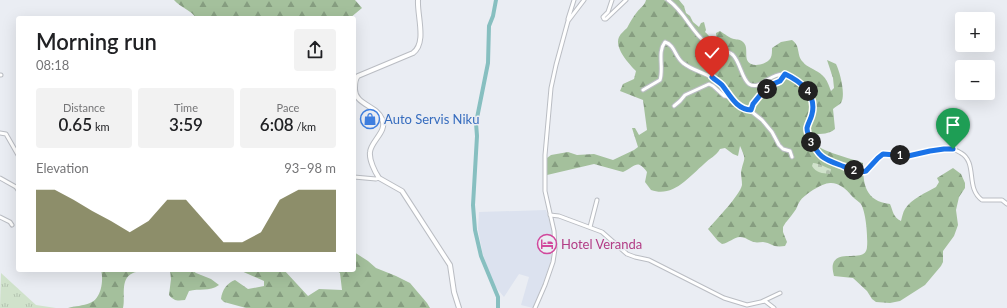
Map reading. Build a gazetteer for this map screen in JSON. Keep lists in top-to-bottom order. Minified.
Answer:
{"places":{"shop":["Auto Servis Niku"],"hotel":["Hotel Veranda"]},"page":{"map_buttons":["+","−"],"heading":["Morning run","08:18"],"pins":["5","4","3","1","2"],"stats":[["Distance","0.65 km"],["Time","3:59"],["Pace","6:08 /km"]],"chart":["Elevation","93–98 m"]}}
